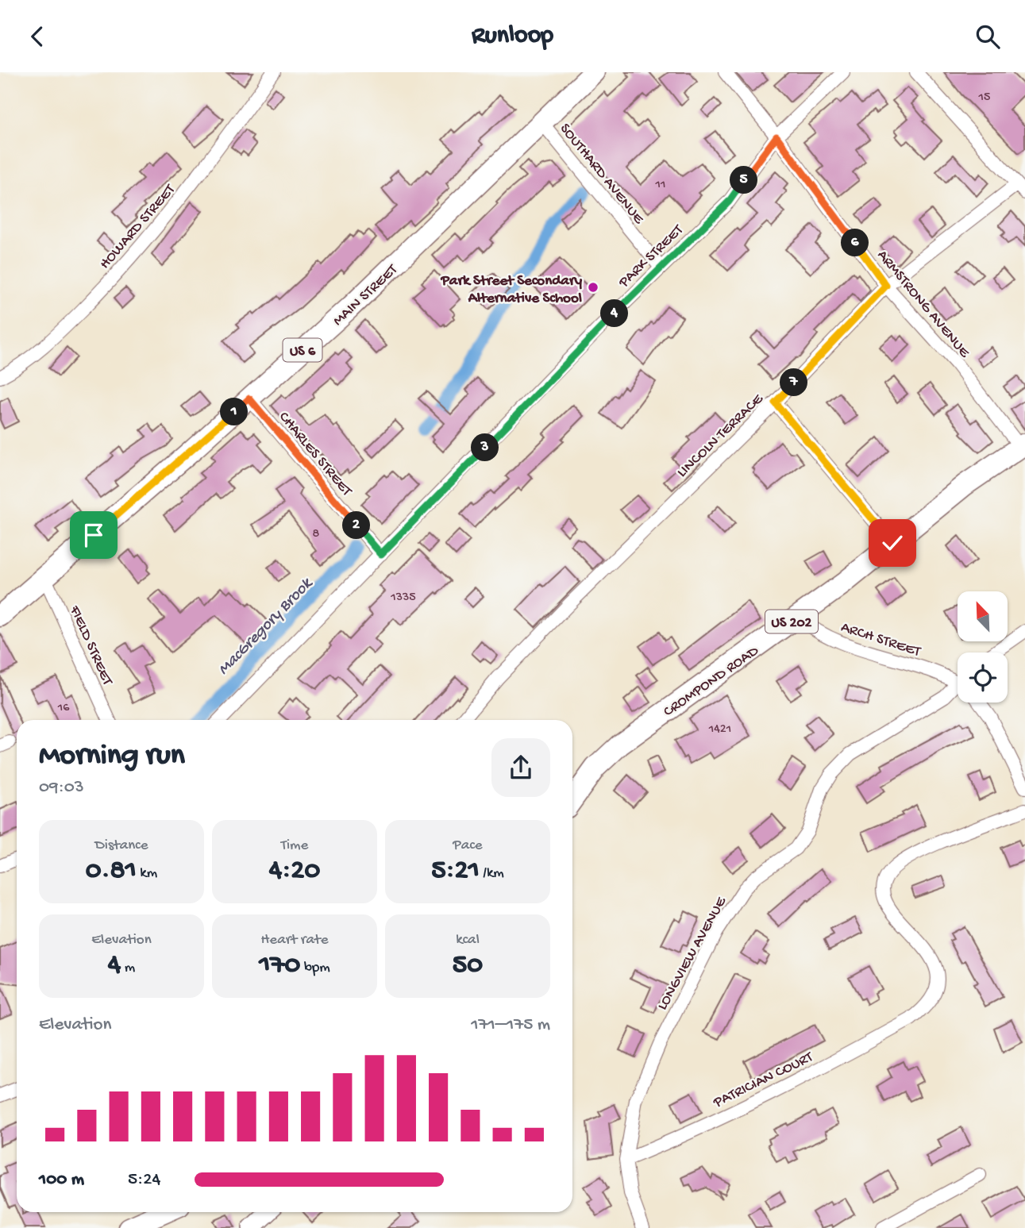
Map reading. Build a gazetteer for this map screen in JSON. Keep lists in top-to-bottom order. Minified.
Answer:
{"streets":{"main road":["MAIN STREET","US 6","US 202","CROMPOND ROAD"],"street":["SOUTHARD AVENUE","HOWARD STREET","PARK STREET","ARMSTRONG AVENUE","LINCOLN TERRACE","CHARLES STREET","ARCH STREET","FIELD STREET","LONGVIEW AVENUE","PATRICIAN COURT"]},"crossings":[["SOUTHARD AVENUE","PARK STREET"],["SOUTHARD AVENUE","MAIN STREET"],["PARK STREET","ARMSTRONG AVENUE"],["PARK STREET","CHARLES STREET"],["MAIN STREET","CHARLES STREET"],["MAIN STREET","FIELD STREET"],["ARMSTRONG AVENUE","LINCOLN TERRACE"],["ARMSTRONG AVENUE","CROMPOND ROAD"],["ARCH STREET","CROMPOND ROAD"],["LONGVIEW AVENUE","PATRICIAN COURT"]],"water":["MacGregory Brook"],"places":["Park Street Secondary Alternative School"],"house_numbers":["15","11","8","1335","16","1421"],"north":"top left","page":{"header":"Runloop","pins":["5","6","4","7","1","3","2"],"heading":["Morning run","09:03"],"stats":[["Distance","0.81 km"],["Time","4:20"],["Pace","5:21 /km"],["Elevation","4 m"],["Heart rate","170 bpm"],["kcal","50"]],"chart":["Elevation","171–175 m"],"list":[{"name":"100 m","note":"5:24"}]}}
